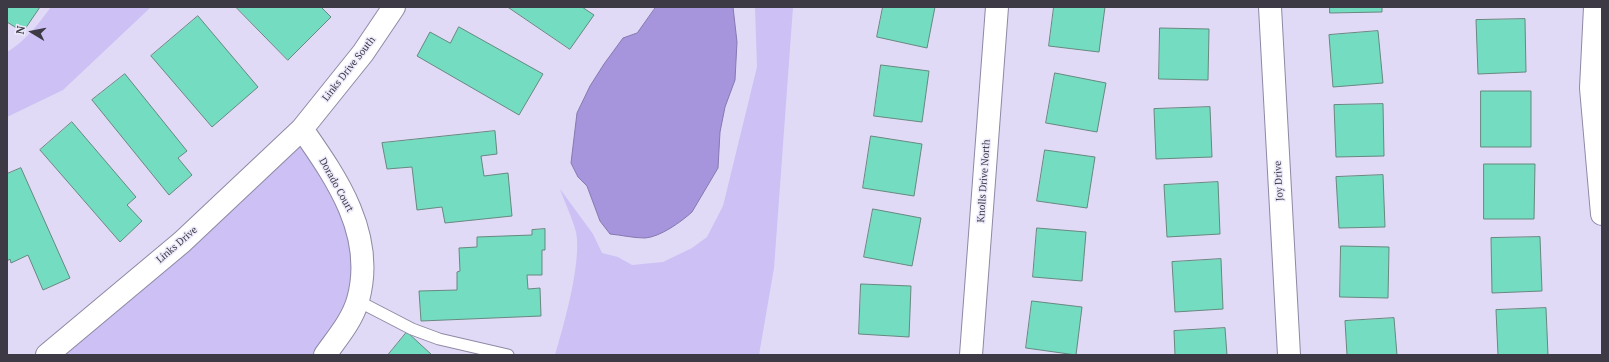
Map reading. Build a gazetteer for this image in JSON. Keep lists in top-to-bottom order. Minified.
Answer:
{"streets":{"street":["Links Drive South","Knolls Drive North","Joy Drive","Dorado Court","Links Drive"]},"crossings":[["Links Drive South","Dorado Court"],["Links Drive South","Links Drive"],["Dorado Court","Links Drive"]],"north":"left"}
